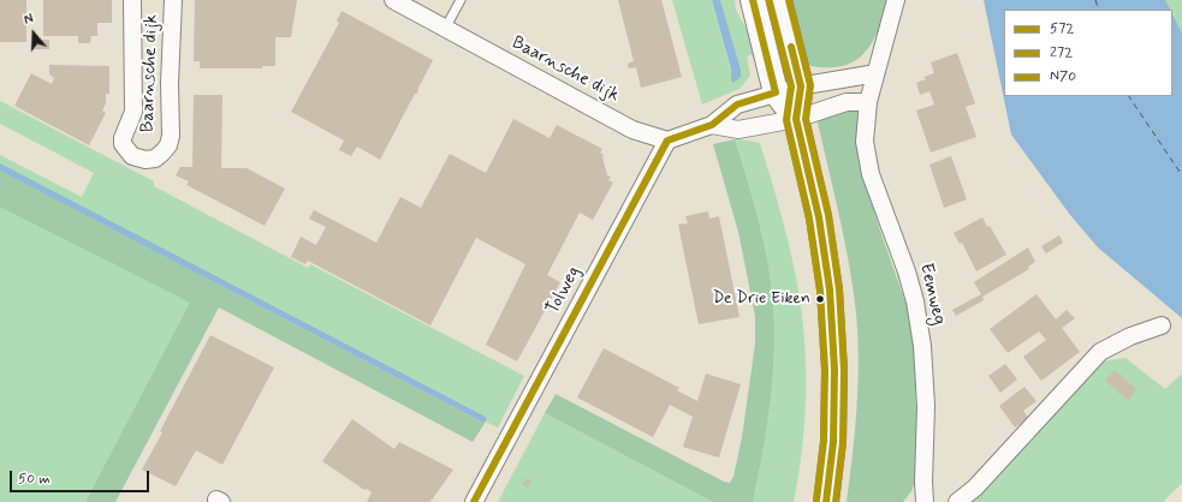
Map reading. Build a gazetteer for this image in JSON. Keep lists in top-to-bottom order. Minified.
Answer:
{"streets":{"street":["Baarnsche dijk","Tolweg","Eemweg"]},"crossings":[["Baarnsche dijk","Tolweg"]],"places":["De Drie Eiken"],"lines":["transit line 572","transit line N70","transit line 272"],"legend":["572","272","N70"],"scale_bar":"50 m","north":"top"}
